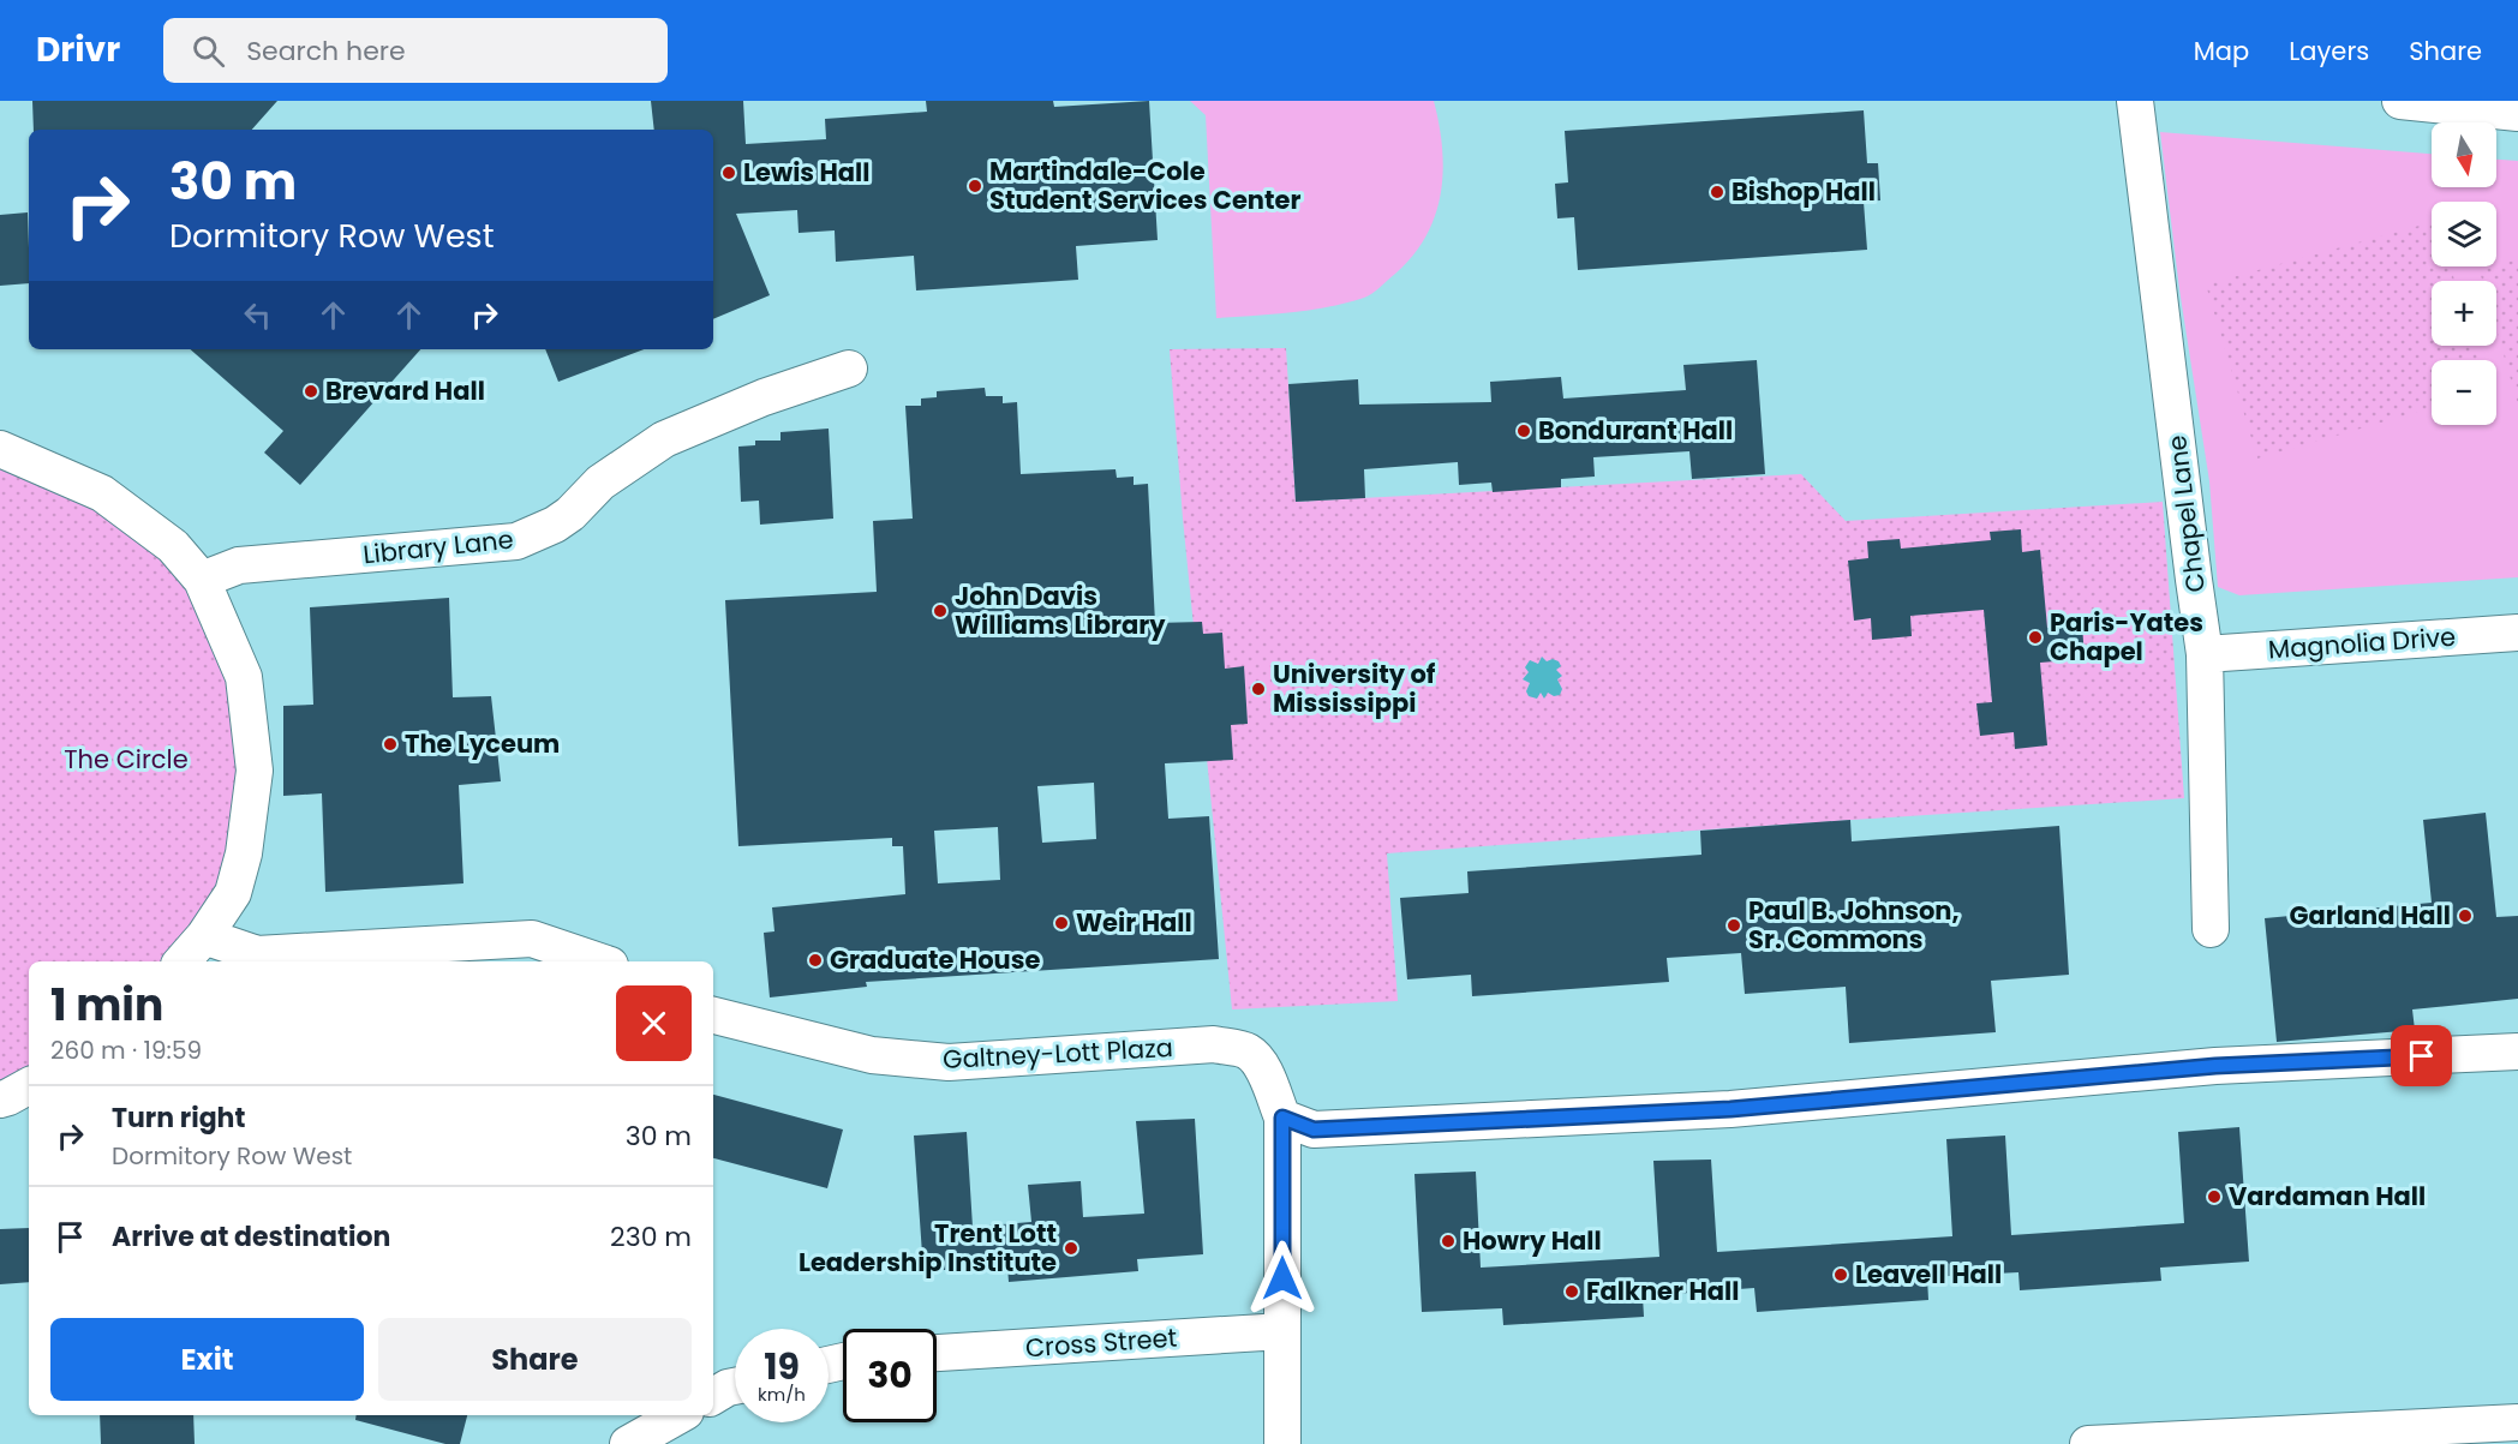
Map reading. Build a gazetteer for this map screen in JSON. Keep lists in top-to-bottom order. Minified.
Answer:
{"streets":{"street":["Chapel Lane","Library Lane","Magnolia Drive","Galtney-Lott Plaza","Cross Street"]},"crossings":[["Chapel Lane","Magnolia Drive"]],"parks":["The Circle"],"places":["Lewis Hall","Martindale-Cole Student Services Center","Bishop Hall","Brevard Hall","Bondurant Hall","John Davis Williams Library","Paris-Yates Chapel","University of Mississippi","The Lyceum","Garland Hall","Weir Hall","Paul B. Johnson, Sr. Commons","Graduate House","Vardaman Hall","Howry Hall","Trent Lott Leadership Institute","Leavell Hall","Falkner Hall"],"north":"bottom","page":{"header":"Drivr","search":"Search here","nav":["Map","Layers","Share"],"map_buttons":["+","−"],"turn":["30 m","Dormitory Row West"],"heading":["1 min","260 m · 19:59"],"list":[{"name":"Turn right","note":"Dormitory Row West","value":"30 m"},{"name":"Arrive at destination","value":"230 m"}],"buttons":["Exit","Share"],"speed":"19 km/h","limit":"30"}}
